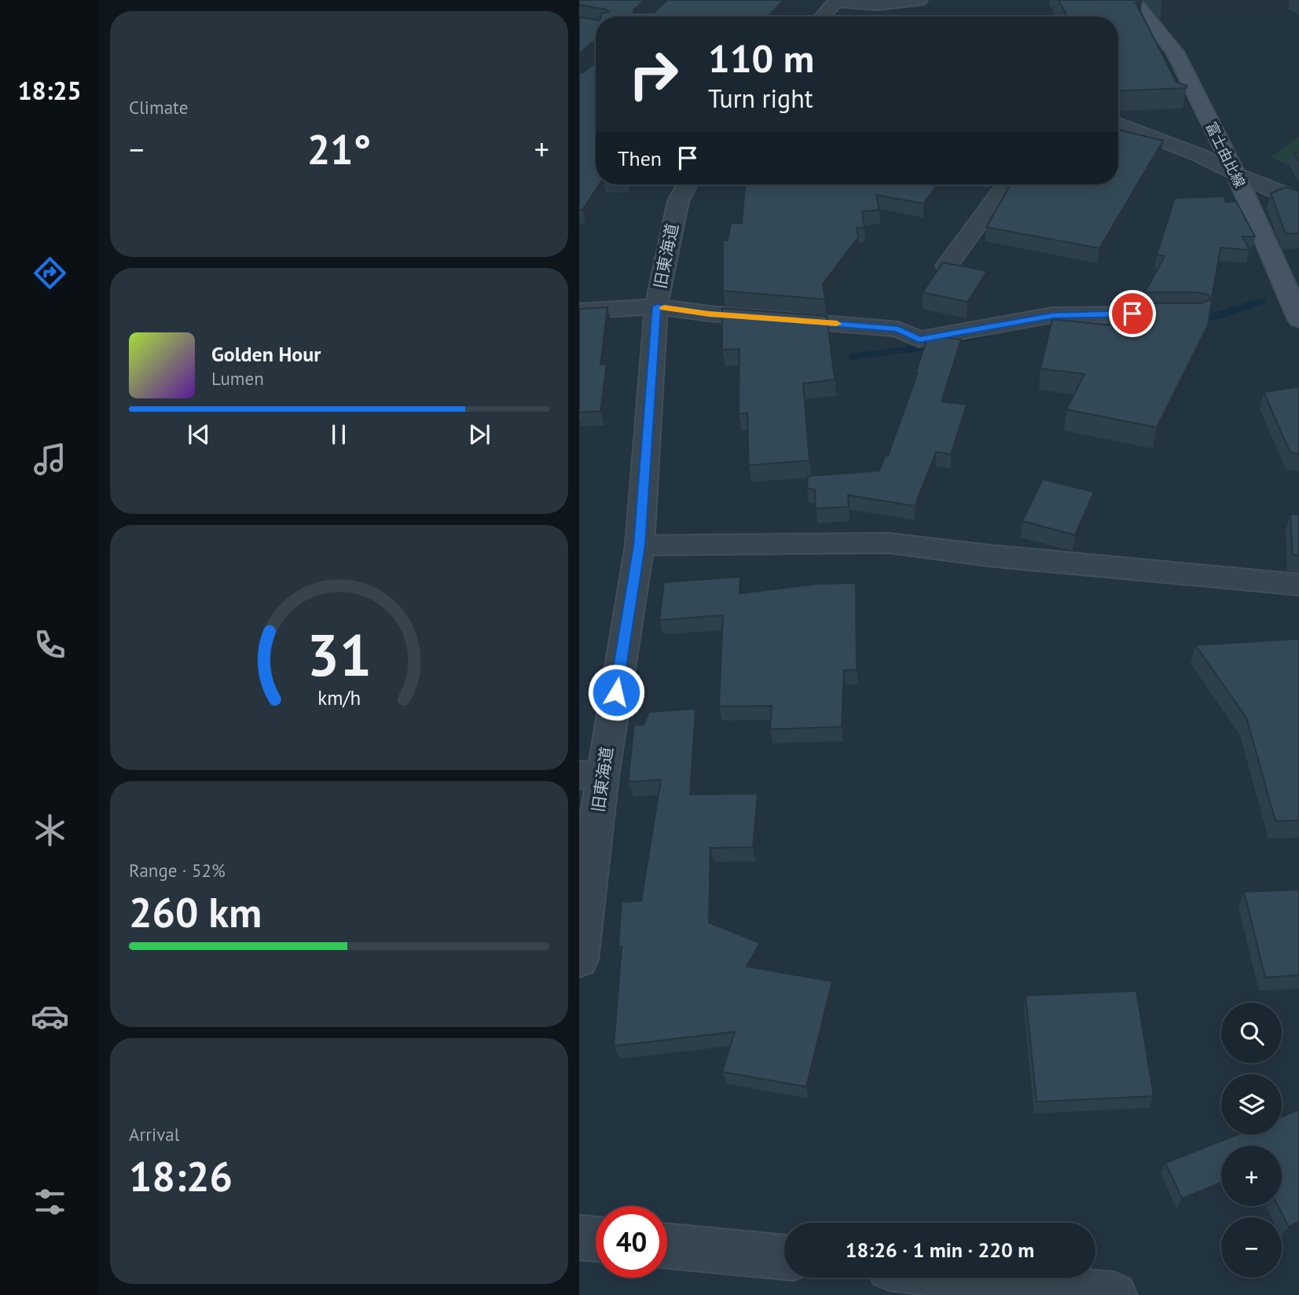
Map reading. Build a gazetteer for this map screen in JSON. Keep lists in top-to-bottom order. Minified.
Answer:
{"streets":{"main road":["富士由比線"],"street":["旧東海道"]},"page":{"tabs":"18:25","tile":["Climate",["Range · 52%","260 km"],["Arrival","18:26"]],"turn":["110 m","Turn right"],"heat":["−","21°","+"],"then":"Then","song":["Golden Hour","Lumen"],"map_buttons":["+","−"],"limit":"40","trip":"18:26 · 1 min · 220 m","gauge":["31","km/h"]}}
